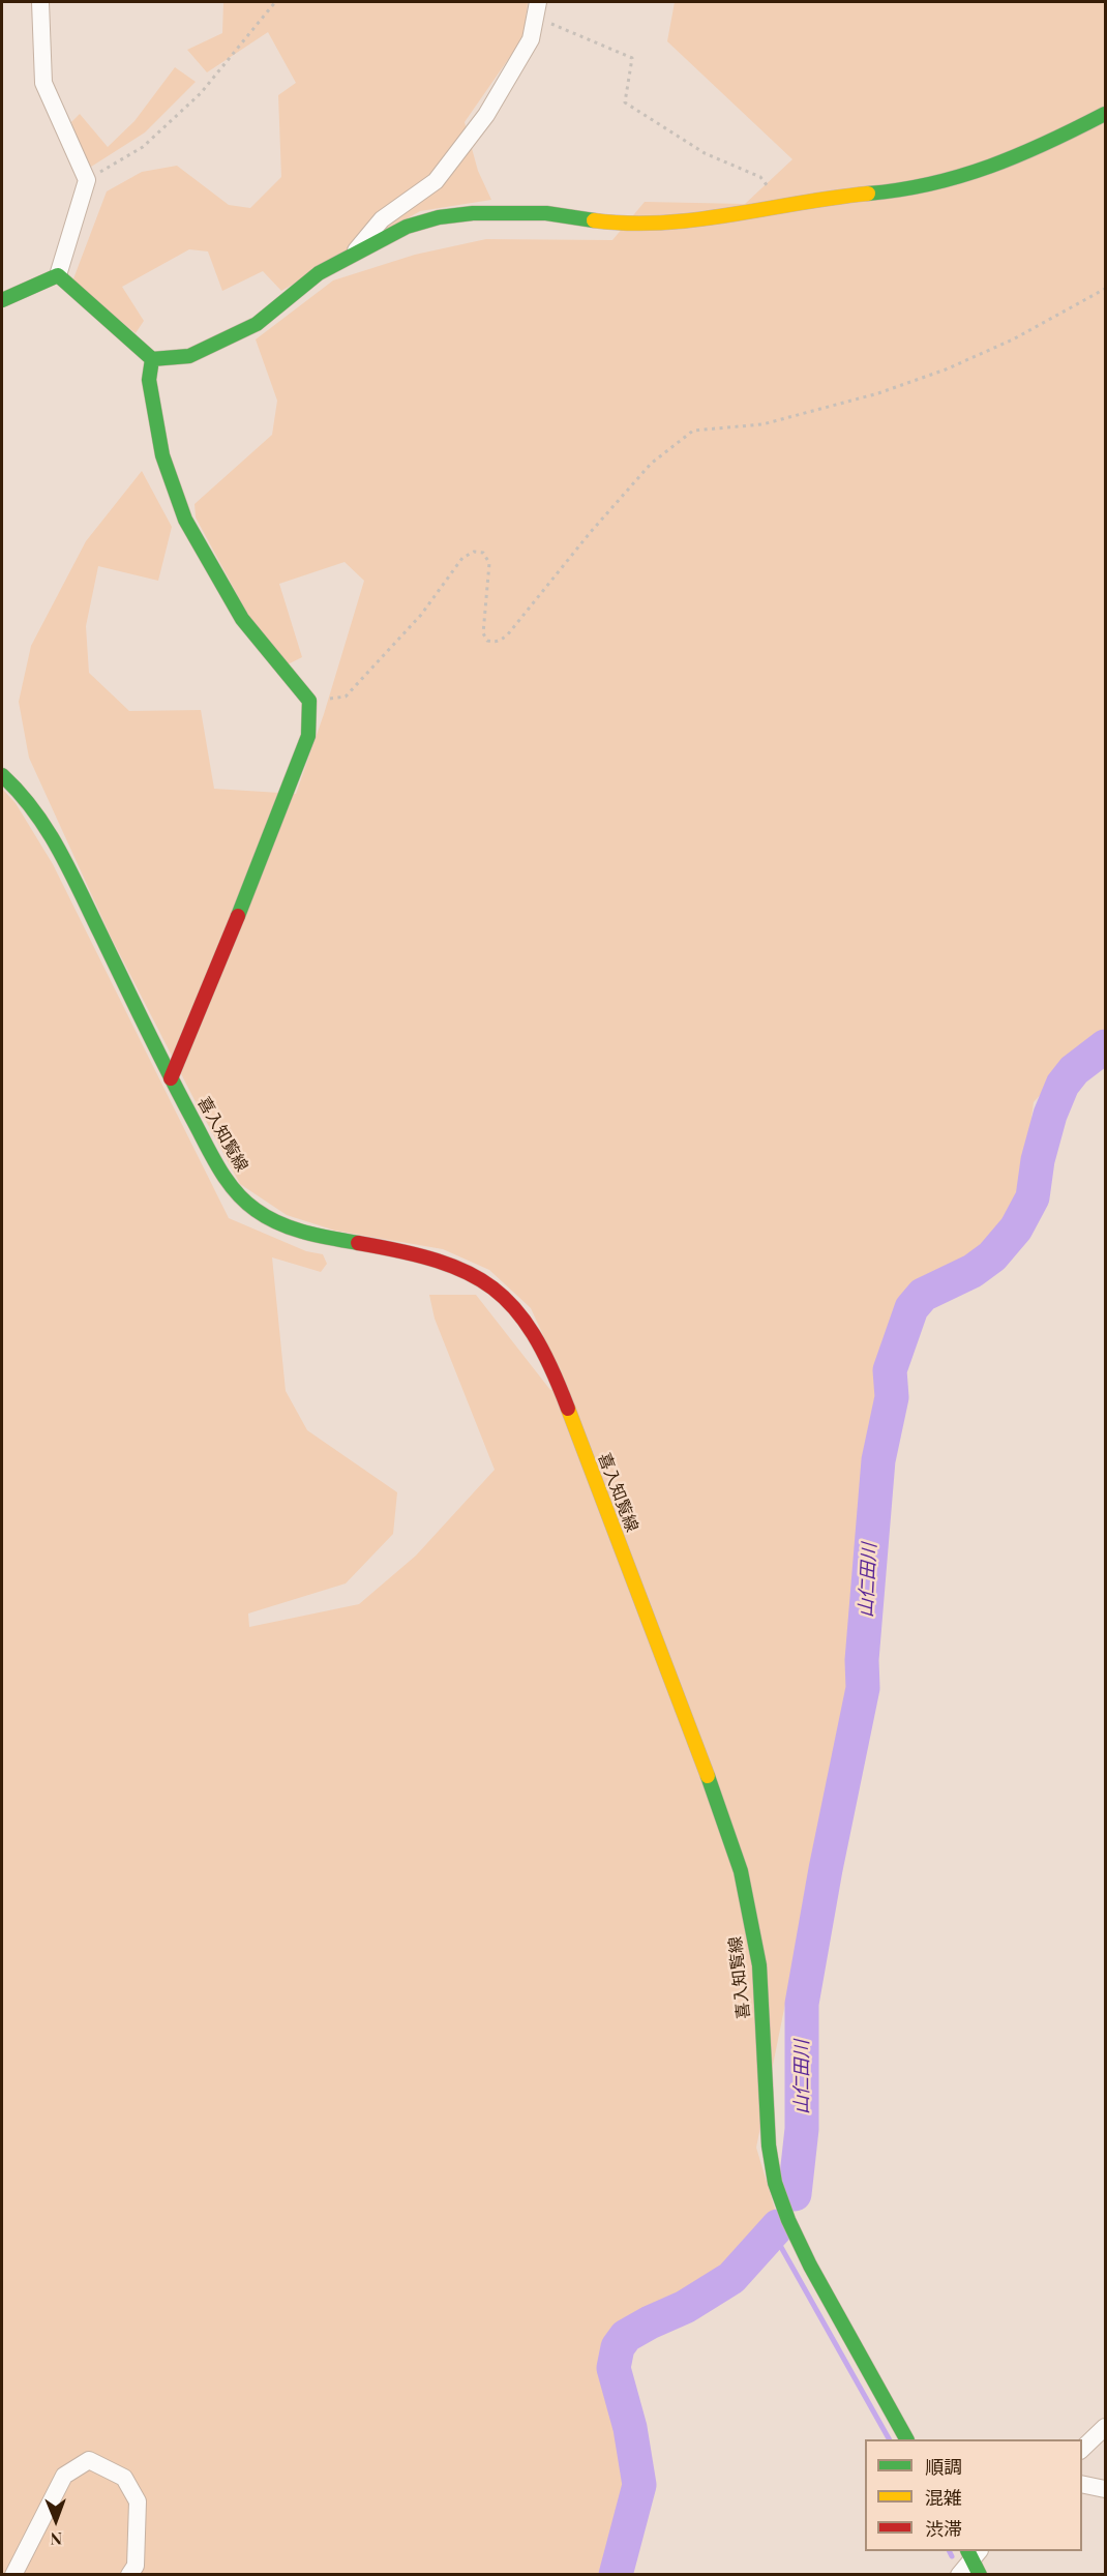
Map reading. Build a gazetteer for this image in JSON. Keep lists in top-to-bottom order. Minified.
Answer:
{"streets":{"main road":["喜入知覧線"]},"water":["山仁田川"],"legend":["順調","混雑","渋滞"],"north":"bottom"}
